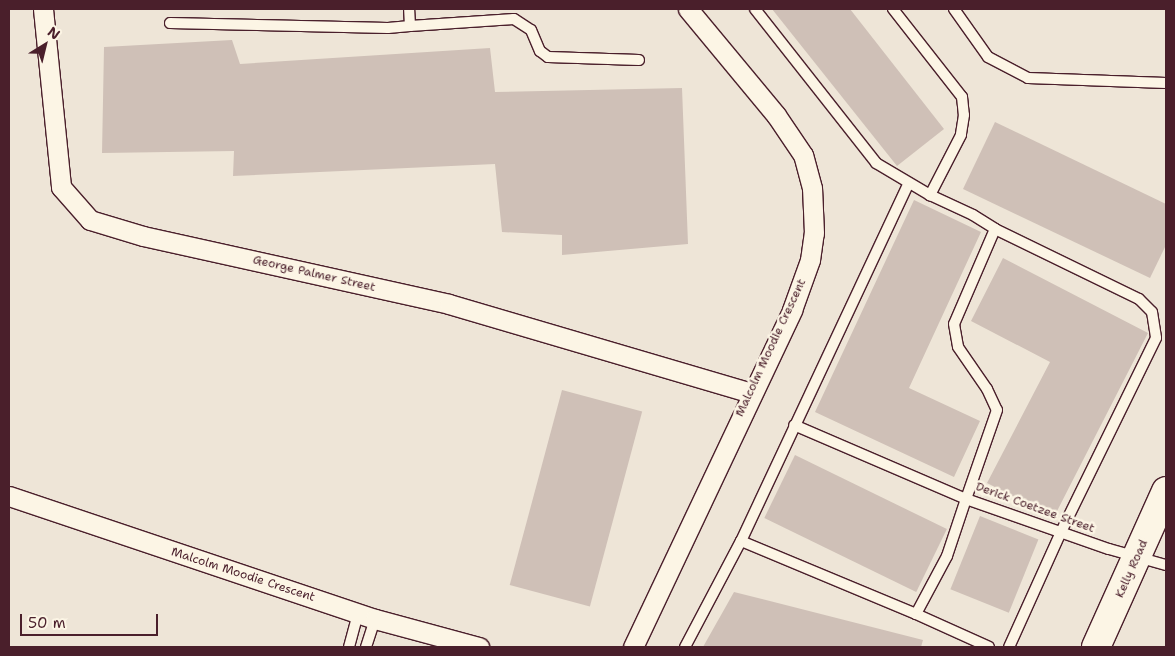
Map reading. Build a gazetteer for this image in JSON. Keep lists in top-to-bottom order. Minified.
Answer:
{"streets":{"street":["George Palmer Street","Malcolm Moodie Crescent","Kelly Road"],"lane":["Derick Coetzee Street"]},"crossings":[["George Palmer Street","Malcolm Moodie Crescent"],["Derick Coetzee Street","Kelly Road"]],"scale_bar":"50 m","north":"top right"}
